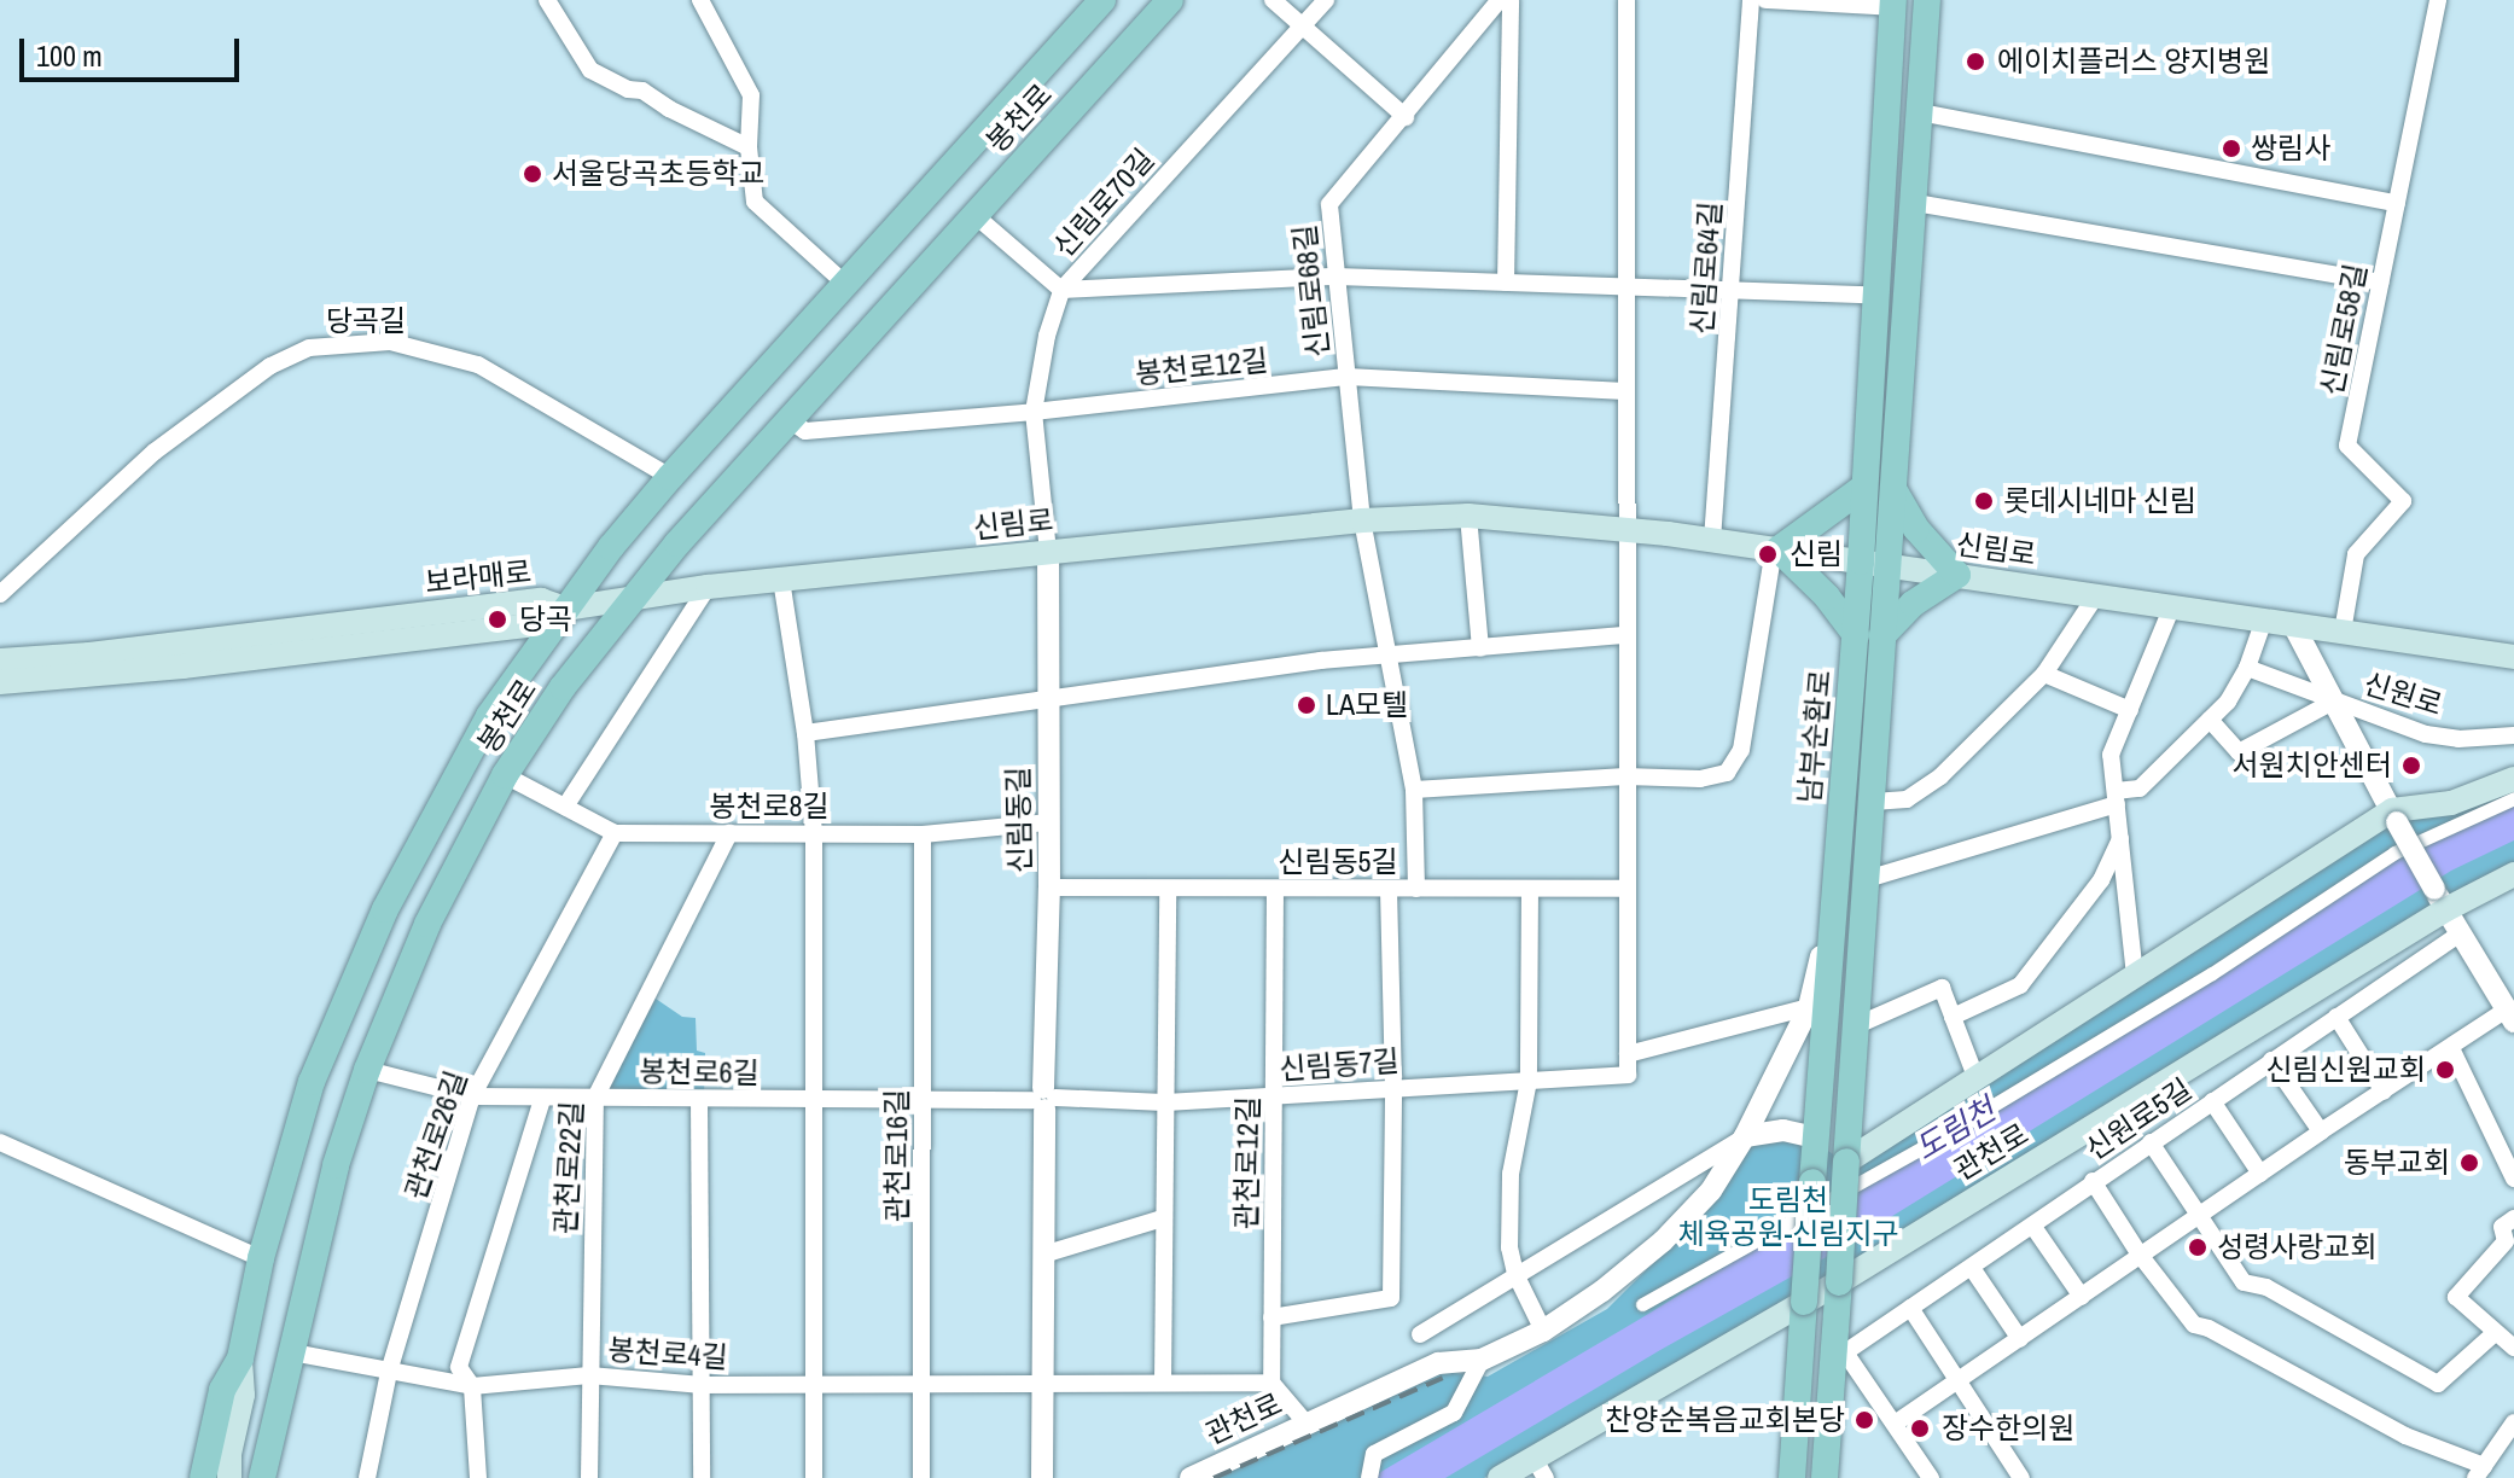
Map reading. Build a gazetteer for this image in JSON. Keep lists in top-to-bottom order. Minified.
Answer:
{"streets":{"main road":["봉천로","신림로","보라매로","남부순환로","관천로"],"street":["신림로70길","신림로64길","신림로68길","당곡길","신림로58길","봉천로12길","신원로","봉천로8길","신림동길","신림동5길","신림동7길","봉천로6길","신원로5길","관천로26길","관천로16길","관천로12길","관천로22길","봉천로4길"]},"crossings":[["봉천로","당곡길"],["봉천로","봉천로12길"],["봉천로","신림로"],["봉천로","보라매로"],["봉천로","봉천로8길"],["봉천로","봉천로6길"],["봉천로","봉천로4길"],["신림로70길","봉천로12길"],["신림로70길","신림로"],["신림로70길","신림동길"],["신림로64길","신림로"],["신림로68길","봉천로12길"],["신림로68길","신림로"],["신림로68길","신림동5길"],["신림로58길","신림로"],["신림로","보라매로"],["신림로","신원로"],["신림로","남부순환로"],["신림로","신림동길"],["신원로","관천로"],["남부순환로","신원로5길"],["남부순환로","관천로"],["봉천로8길","신림동길"],["봉천로8길","관천로26길"],["봉천로8길","관천로16길"],["봉천로8길","관천로22길"],["신림동길","신림동5길"],["신림동길","신림동7길"],["신림동길","봉천로6길"],["신림동길","봉천로4길"],["신림동5길","관천로12길"],["신림동7길","봉천로6길"],["신림동7길","관천로12길"],["봉천로6길","관천로26길"],["봉천로6길","관천로16길"],["봉천로6길","관천로22길"],["관천로26길","봉천로4길"],["관천로16길","봉천로4길"],["관천로12길","봉천로4길"],["관천로22길","봉천로4길"]],"water":["도림천"],"parks":["도림천 체육공원-신림지구"],"places":["에이치플러스 양지병원","쌍림사","서울당곡초등학교","롯데시네마 신림","신림","당곡","LA모텔","서원치안센터","신림신원교회","동부교회","성령사랑교회","찬양순복음교회본당","장수한의원"],"scale_bar":"100 m"}
